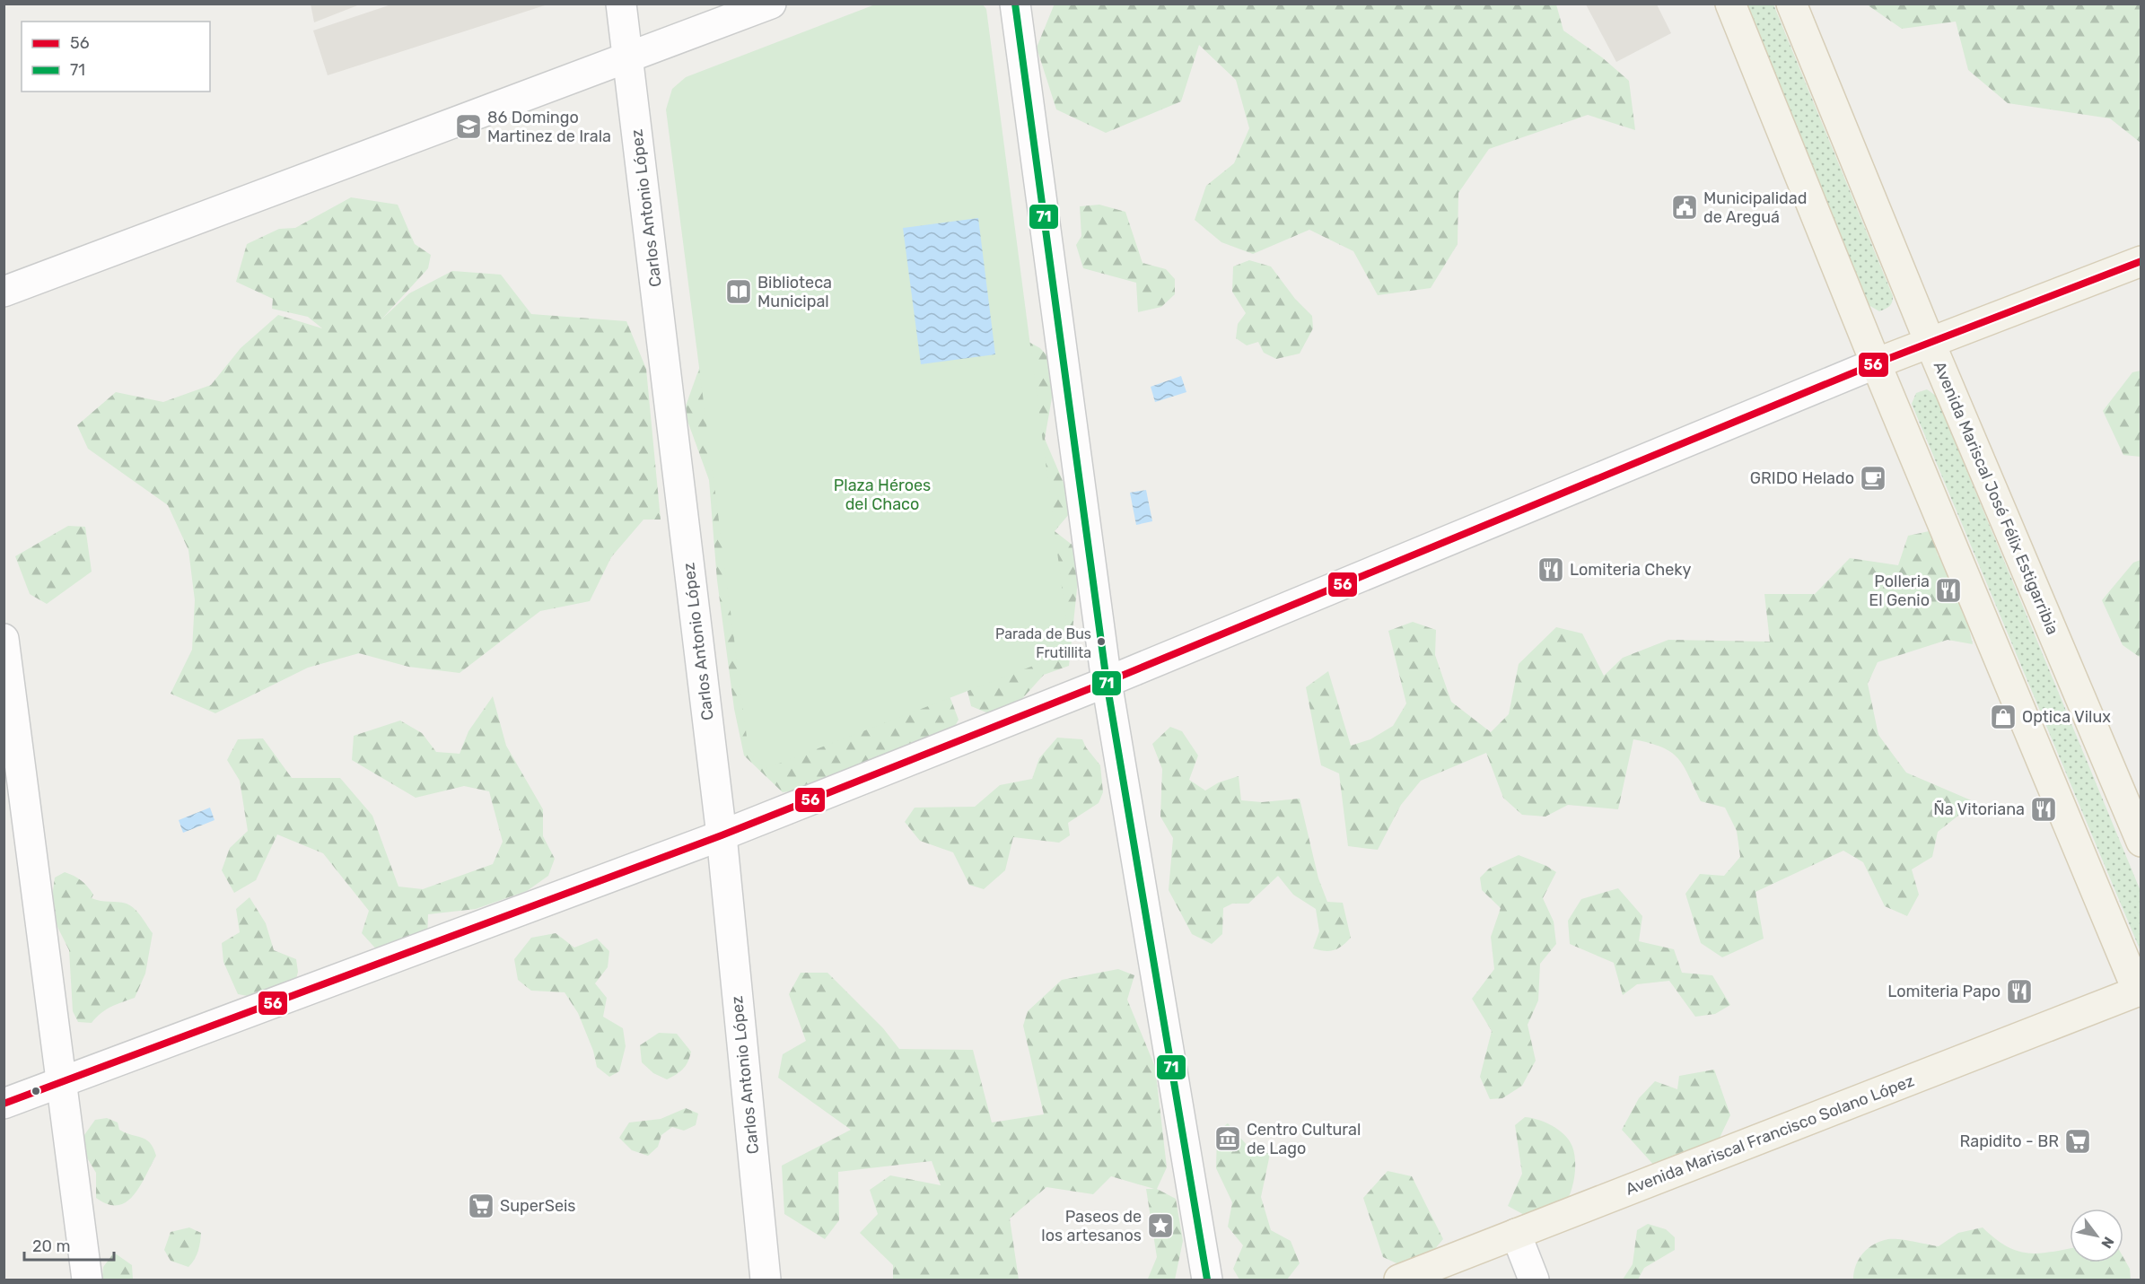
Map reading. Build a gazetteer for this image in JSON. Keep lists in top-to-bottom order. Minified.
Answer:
{"streets":{"main road":["Avenida Mariscal José Félix Estigarribia","Avenida Mariscal Francisco Solano López"],"street":["Carlos Antonio López"]},"parks":["Plaza Héroes del Chaco"],"places":{"school or university":["86 Domingo Martinez de Irala"],"public building":["Municipalidad de Areguá"],"library":["Biblioteca Municipal"],"cafe":["GRIDO Helado"],"restaurant":["Lomiteria Cheky","Polleria El Genio","Ña Vitoriana","Lomiteria Papo"],"other":["Parada de Bus Frutillita"],"shop":["Optica Vilux"],"museum":["Centro Cultural de Lago"],"supermarket":["Rapidito - BR","SuperSeis"],"place":["Paseos de los artesanos"]},"lines":["transit line 71","transit line 56"],"legend":["56","71"],"scale_bar":"20 m","north":"bottom right"}
